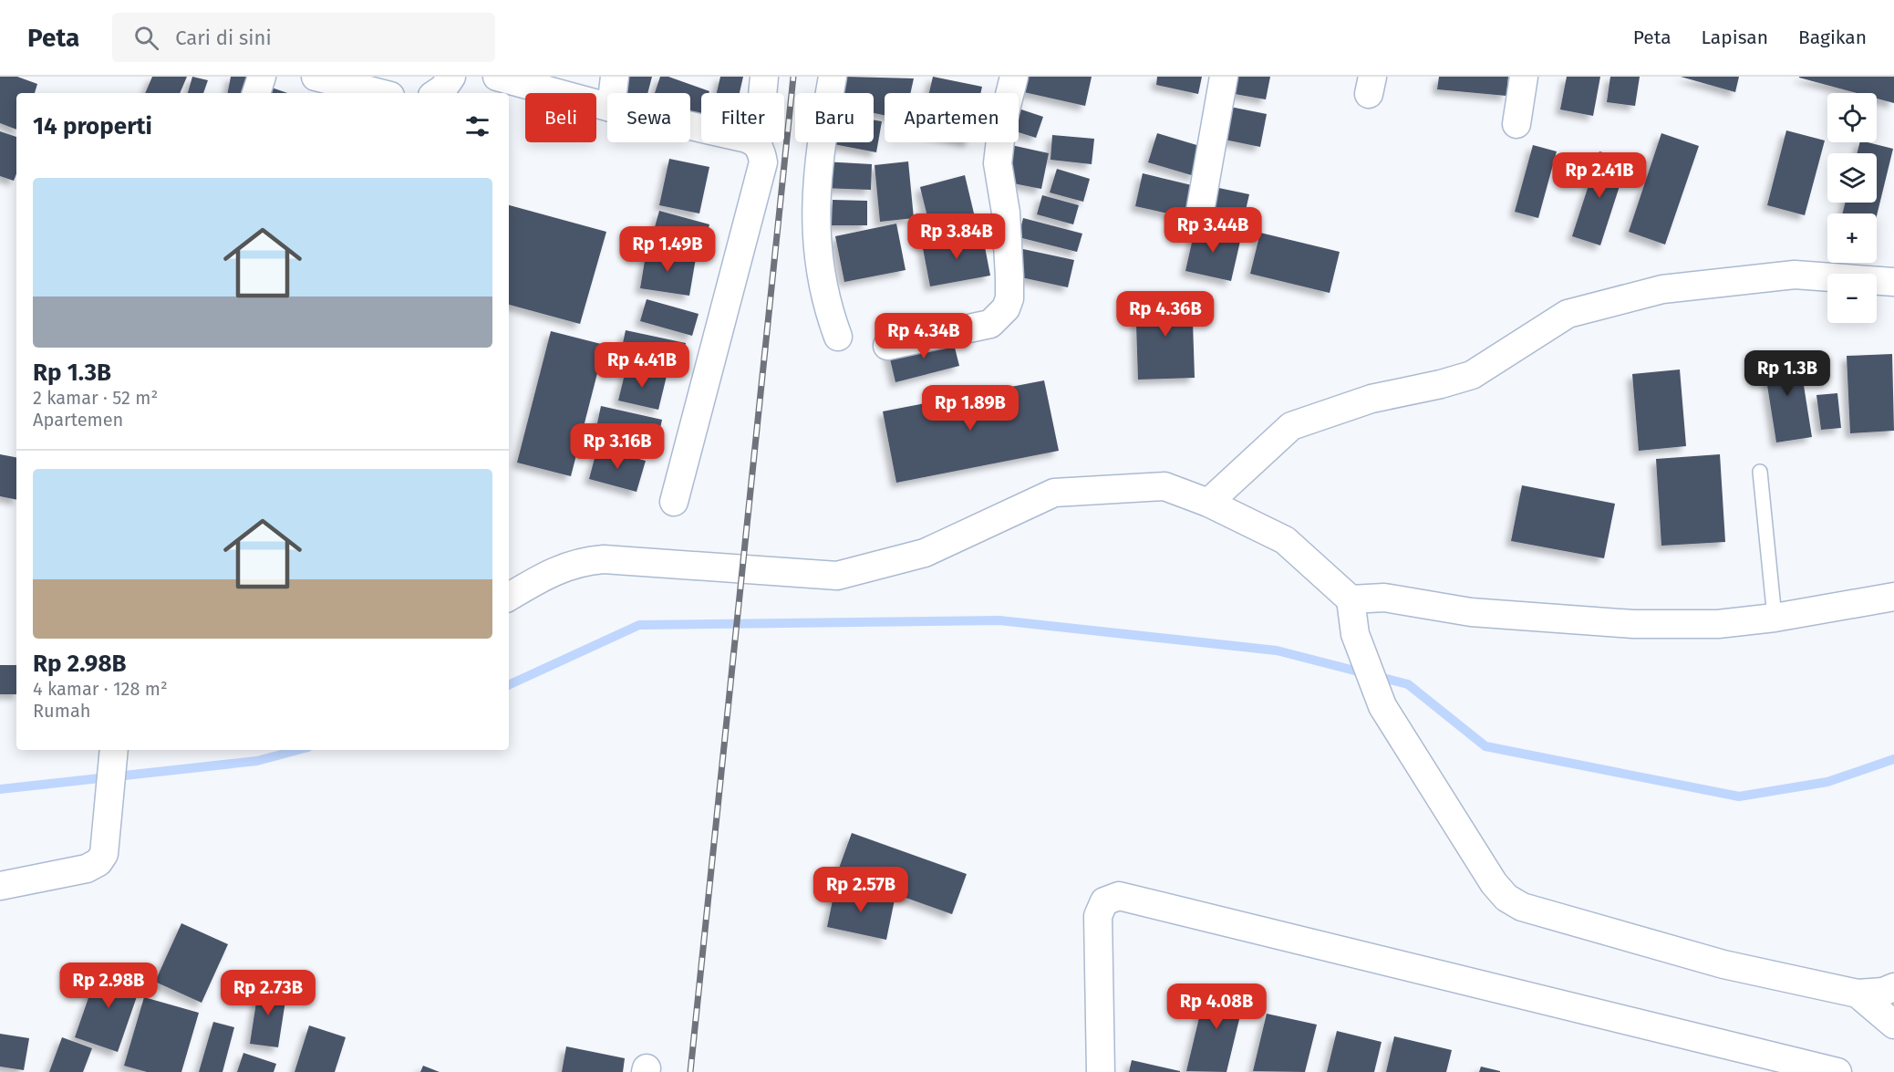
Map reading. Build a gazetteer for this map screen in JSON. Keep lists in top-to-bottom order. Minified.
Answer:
{"page":{"header":"Peta","search":"Cari di sini","nav":["Peta","Lapisan","Bagikan"],"map_buttons":["+","−"],"chip":["Beli","Sewa","Filter","Baru","Apartemen"],"heading":"14 properti","price":["Rp 2.41B","Rp 3.44B","Rp 3.84B","Rp 1.49B","Rp 4.36B","Rp 4.34B","Rp 4.41B","Rp 1.3B","Rp 1.89B","Rp 3.16B","Rp 2.57B","Rp 2.98B","Rp 2.73B","Rp 4.08B"],"list":[{"name":"Rp 1.3B","note":"2 kamar · 52 m² · Apartemen"},{"name":"Rp 2.98B","note":"4 kamar · 128 m² · Rumah"}]}}
